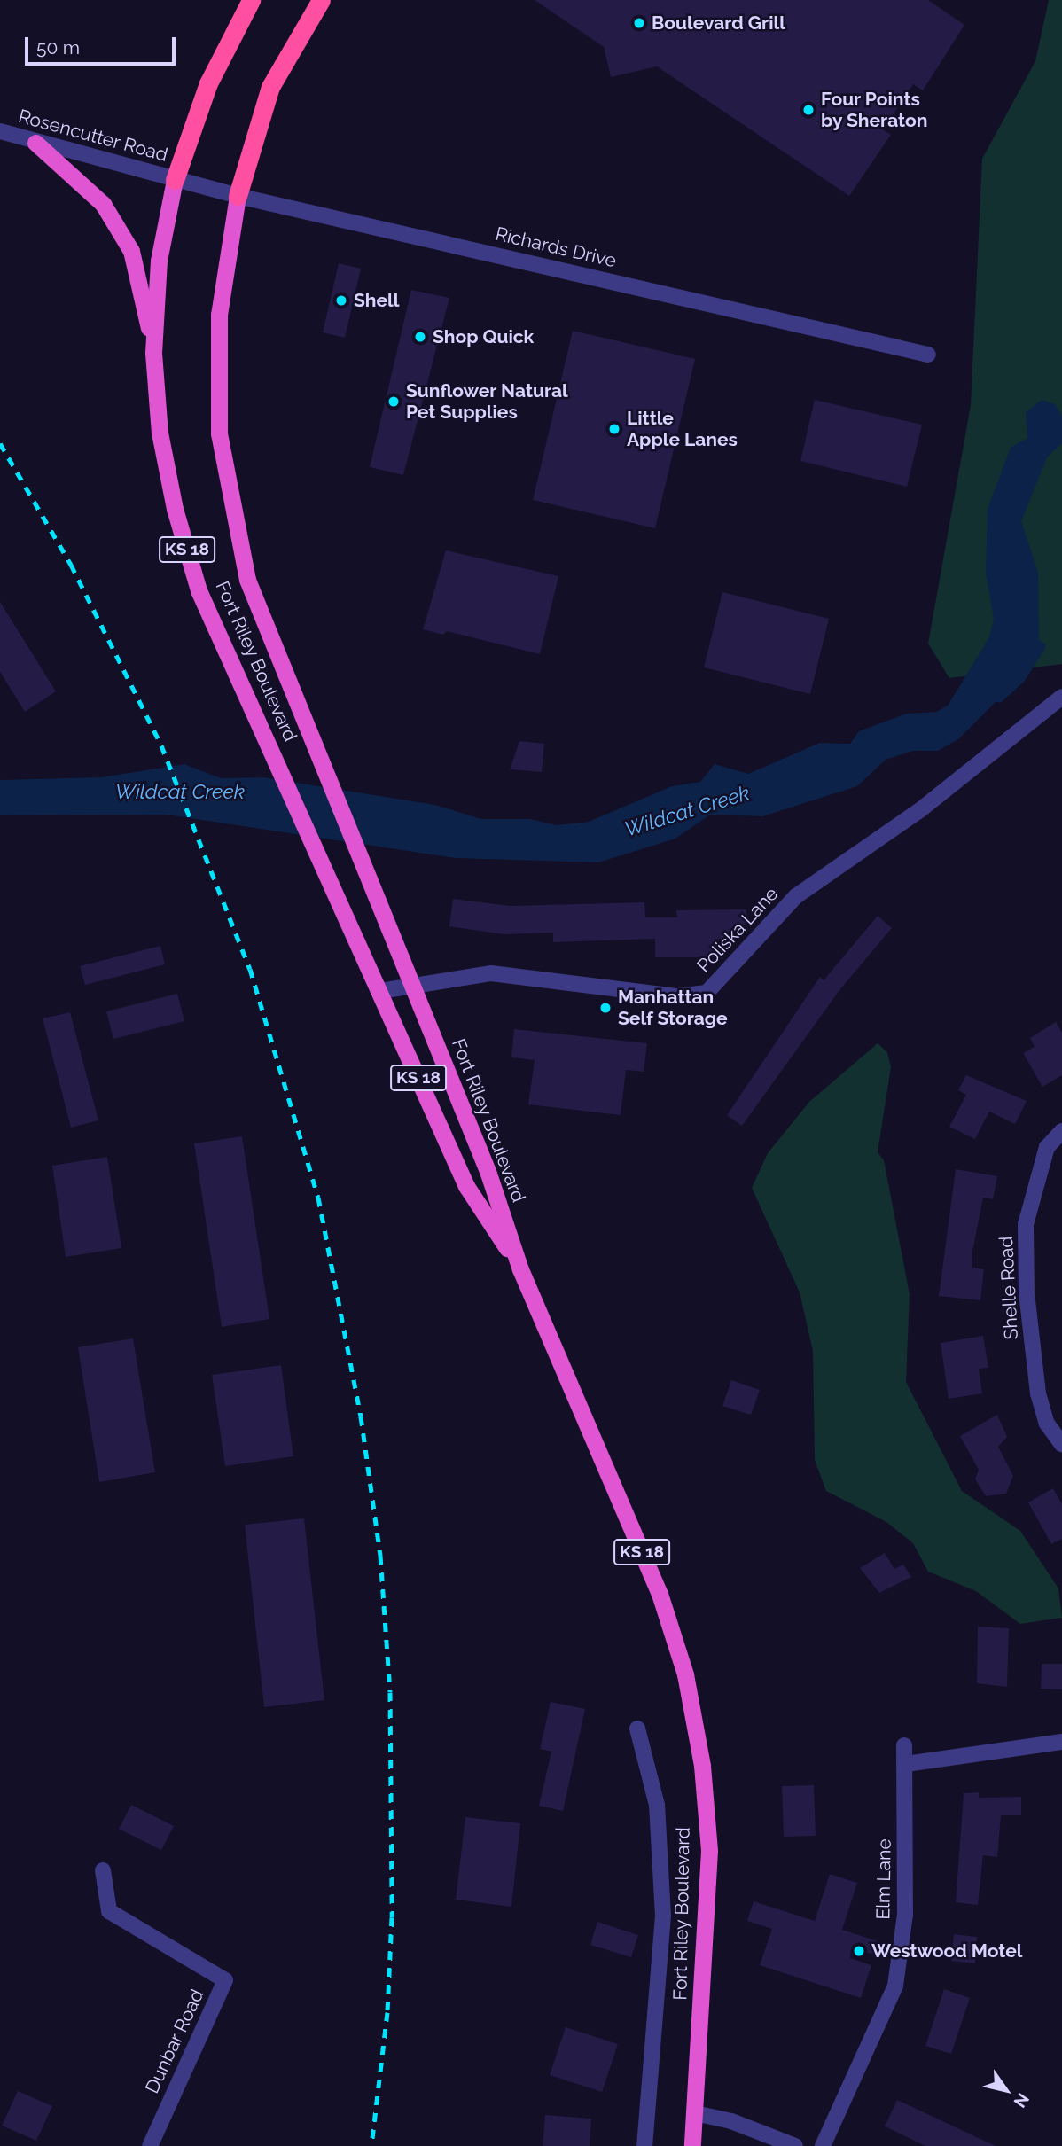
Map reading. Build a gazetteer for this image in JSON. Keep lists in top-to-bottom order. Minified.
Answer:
{"streets":{"highway":["KS 18","Fort Riley Boulevard"],"street":["Rosencutter Road","Richards Drive","Poliska Lane","Shelle Road","Elm Lane","Dunbar Road"]},"crossings":[["Rosencutter Road","Richards Drive"],["Rosencutter Road","Fort Riley Boulevard"],["Richards Drive","Fort Riley Boulevard"],["Fort Riley Boulevard","Poliska Lane"]],"water":["Wildcat Creek"],"places":["Boulevard Grill","Four Points by Sheraton","Shell","Shop Quick","Sunflower Natural Pet Supplies","Little Apple Lanes","Manhattan Self Storage","Westwood Motel"],"scale_bar":"50 m","north":"bottom right"}
